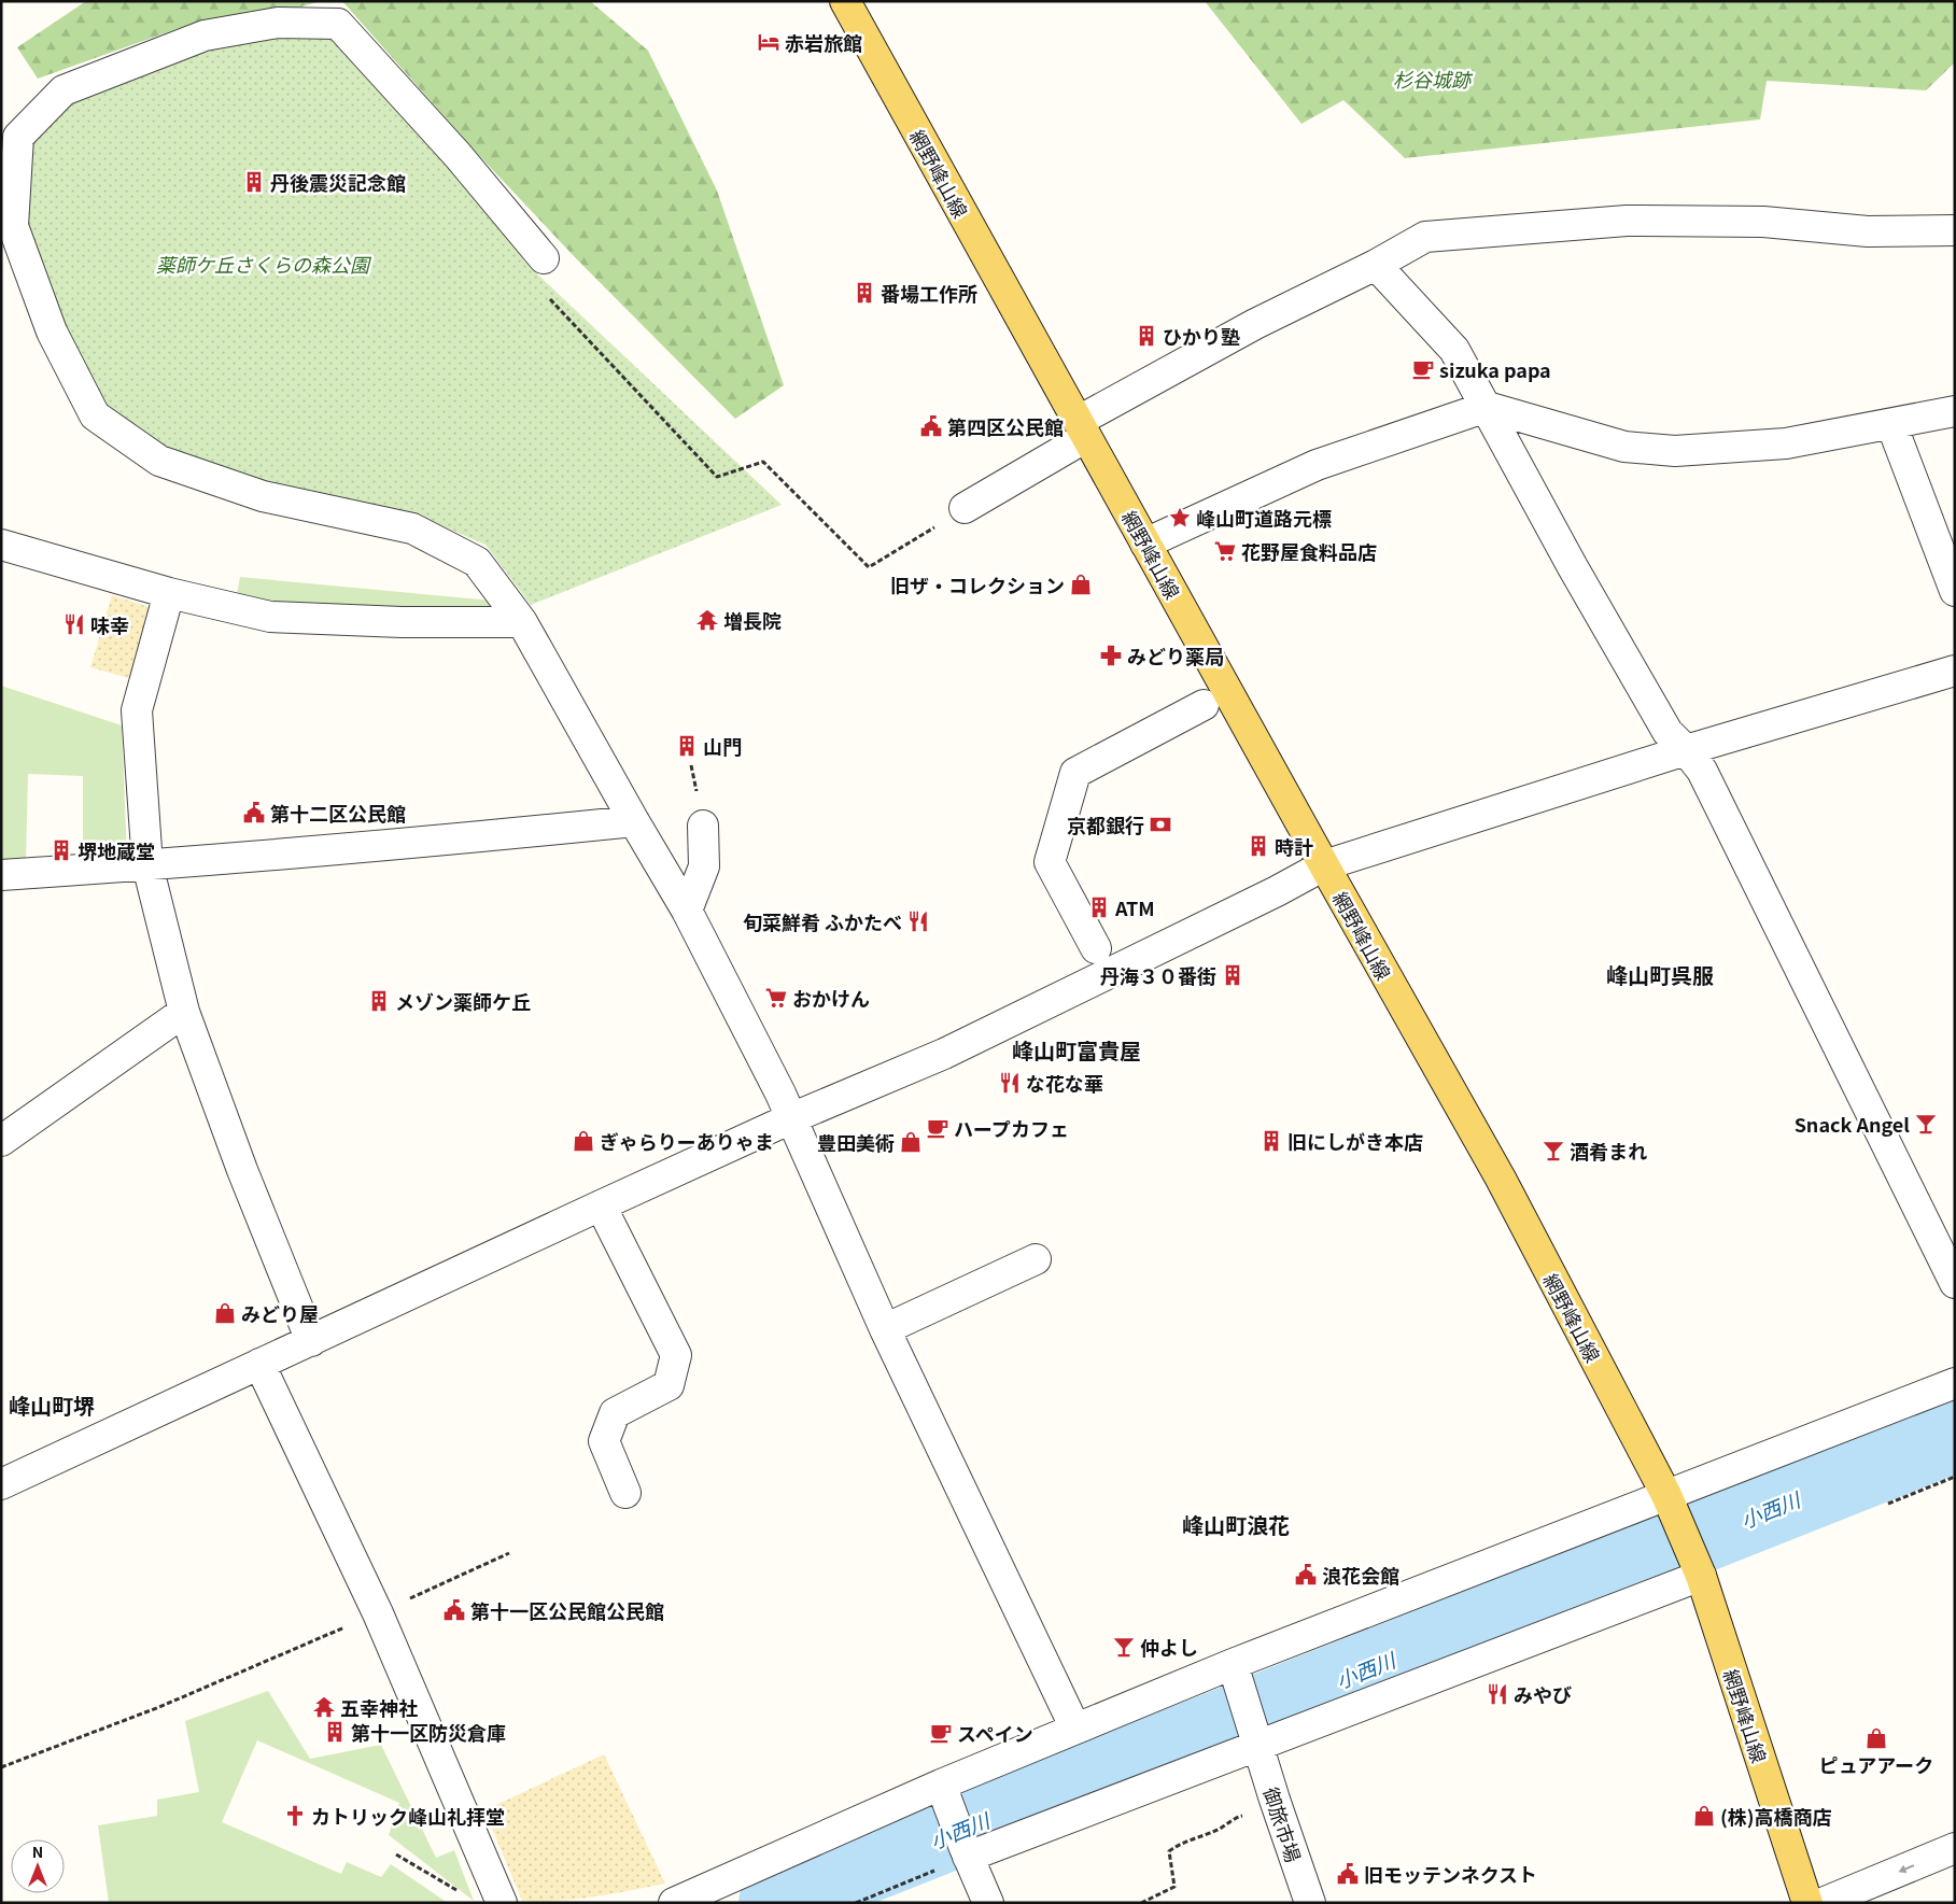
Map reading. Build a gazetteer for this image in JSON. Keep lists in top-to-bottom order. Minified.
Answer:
{"streets":{"main road":["網野峰山線"],"street":["御旅市場"]},"districts":["峰山町呉服","峰山町富貴屋","峰山町堺","峰山町浪花"],"water":["小西川"],"parks":["杉谷城跡","薬師ケ丘さくらの森公園"],"places":{"hotel":["赤岩旅館"],"building":["丹後震災記念館","番場工作所","ひかり塾","山門","時計","堺地蔵堂","ATM","丹海３０番街","メゾン薬師ケ丘","旧にしがき本店","第十一区防災倉庫"],"cafe":["sizuka papa","ハープカフェ","スペイン"],"public building":["第四区公民館","第十二区公民館","浪花会館","第十一区公民館公民館","旧モッテンネクスト"],"place":["峰山町道路元標"],"supermarket":["花野屋食料品店","おかけん"],"shop":["旧ザ・コレクション","ぎゃらりーありゃま","豊田美術","みどり屋","ピュアアーク","(株)高橋商店"],"temple":["増長院","五幸神社"],"restaurant":["味幸","旬菜鮮肴 ふかたべ","な花な華","みやび"],"pharmacy":["みどり薬局"],"bank":["京都銀行"],"bar":["Snack Angel","酒肴まれ","仲よし"],"church":["カトリック峰山礼拝堂"]},"north":"top"}
